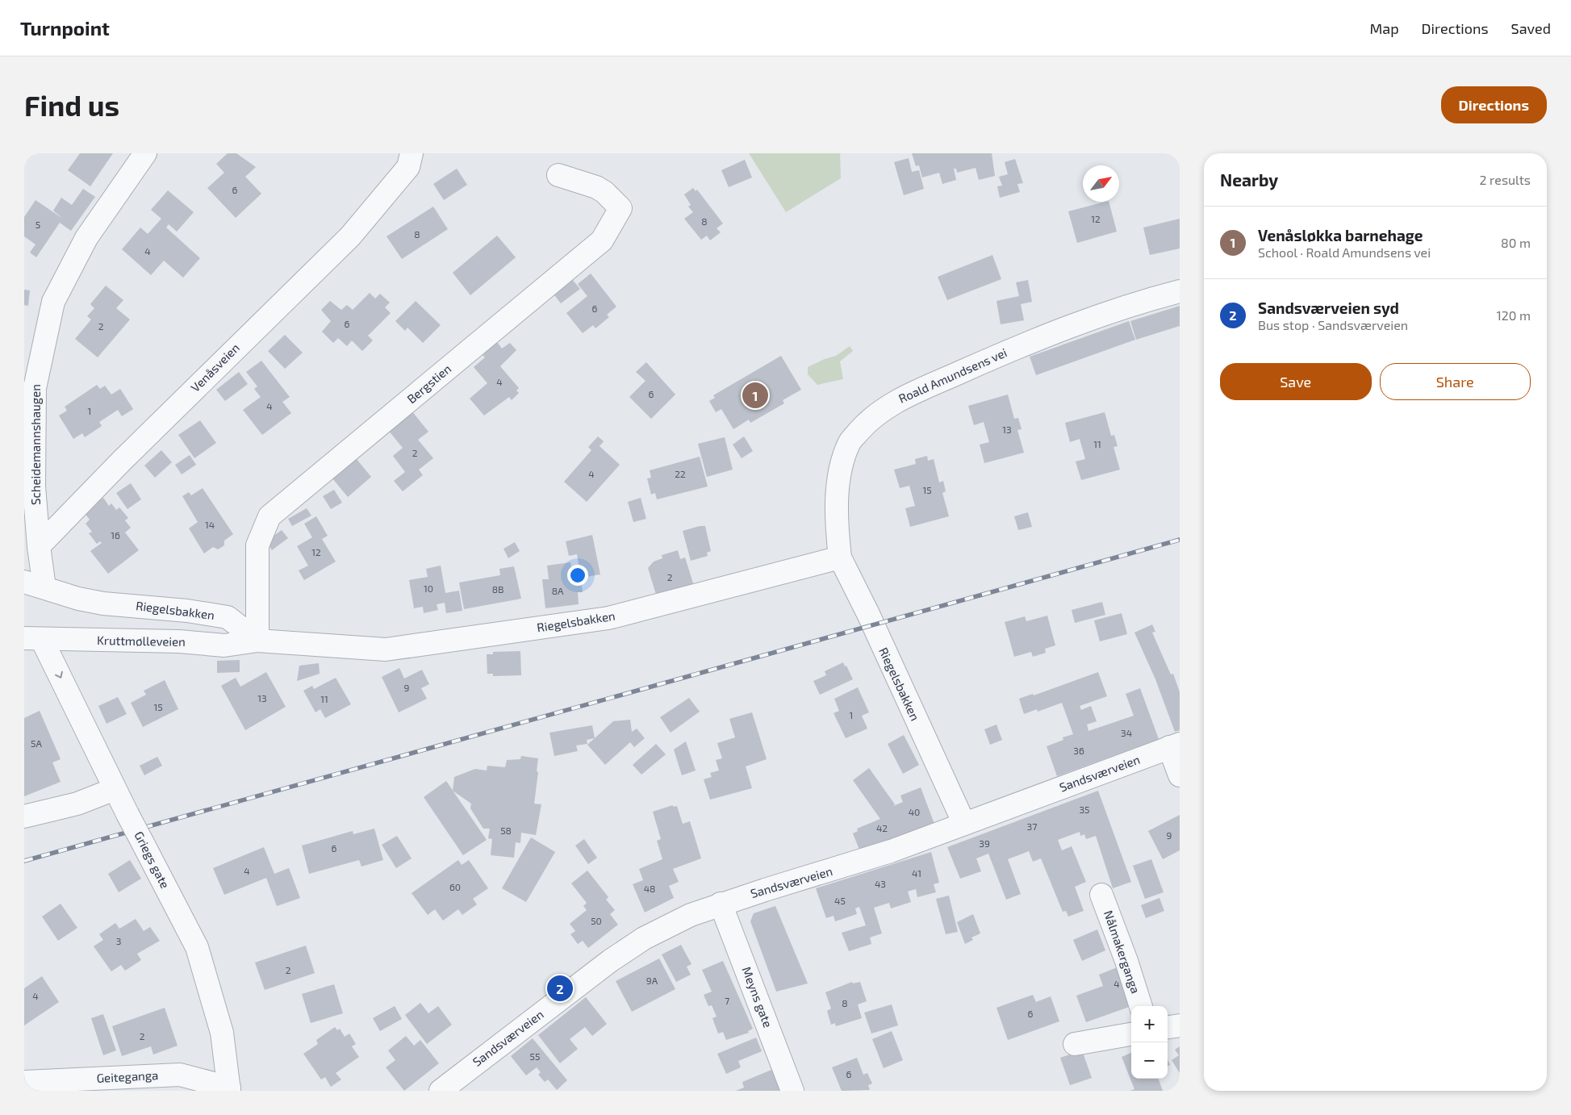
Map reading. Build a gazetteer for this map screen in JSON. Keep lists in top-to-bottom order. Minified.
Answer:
{"streets":{"street":["Venåsveien","Roald Amundsens vei","Bergstien","Scheidemannshaugen","Riegelsbakken","Kruttmølleveien","Sandsværveien","Griegs gate","Nålmakerganga","Meyns gate","Geiteganga"]},"crossings":[["Venåsveien","Scheidemannshaugen"],["Roald Amundsens vei","Riegelsbakken"],["Bergstien","Riegelsbakken"],["Bergstien","Kruttmølleveien"],["Riegelsbakken","Kruttmølleveien"],["Riegelsbakken","Sandsværveien"],["Kruttmølleveien","Griegs gate"],["Sandsværveien","Meyns gate"],["Griegs gate","Geiteganga"]],"house_numbers":["6","12","8","5","8","4","6","6","2","4","6","4","1","13","11","2","4","22","15","14","16","12","2","10","8B","8A","9","13","11","15","1","34","5A","36","35","40","37","42","58","9","39","6","4","41","43","60","48","45","50","3","2","9A","4","4","7","8","6","2","55","6"],"north":"top right","page":{"header":"Turnpoint","nav":["Map","Directions","Saved"],"buttons":["Directions",["Save","Share"]],"title":"Find us","heading":["Nearby","2 results"],"list":[{"mark":"1","name":"Venåsløkka barnehage","note":"School · Roald Amundsens vei","value":"80 m"},{"mark":"2","name":"Sandsværveien syd","note":"Bus stop · Sandsværveien","value":"120 m"}],"pins":["1","2"],"map_buttons":["+","−"]}}
